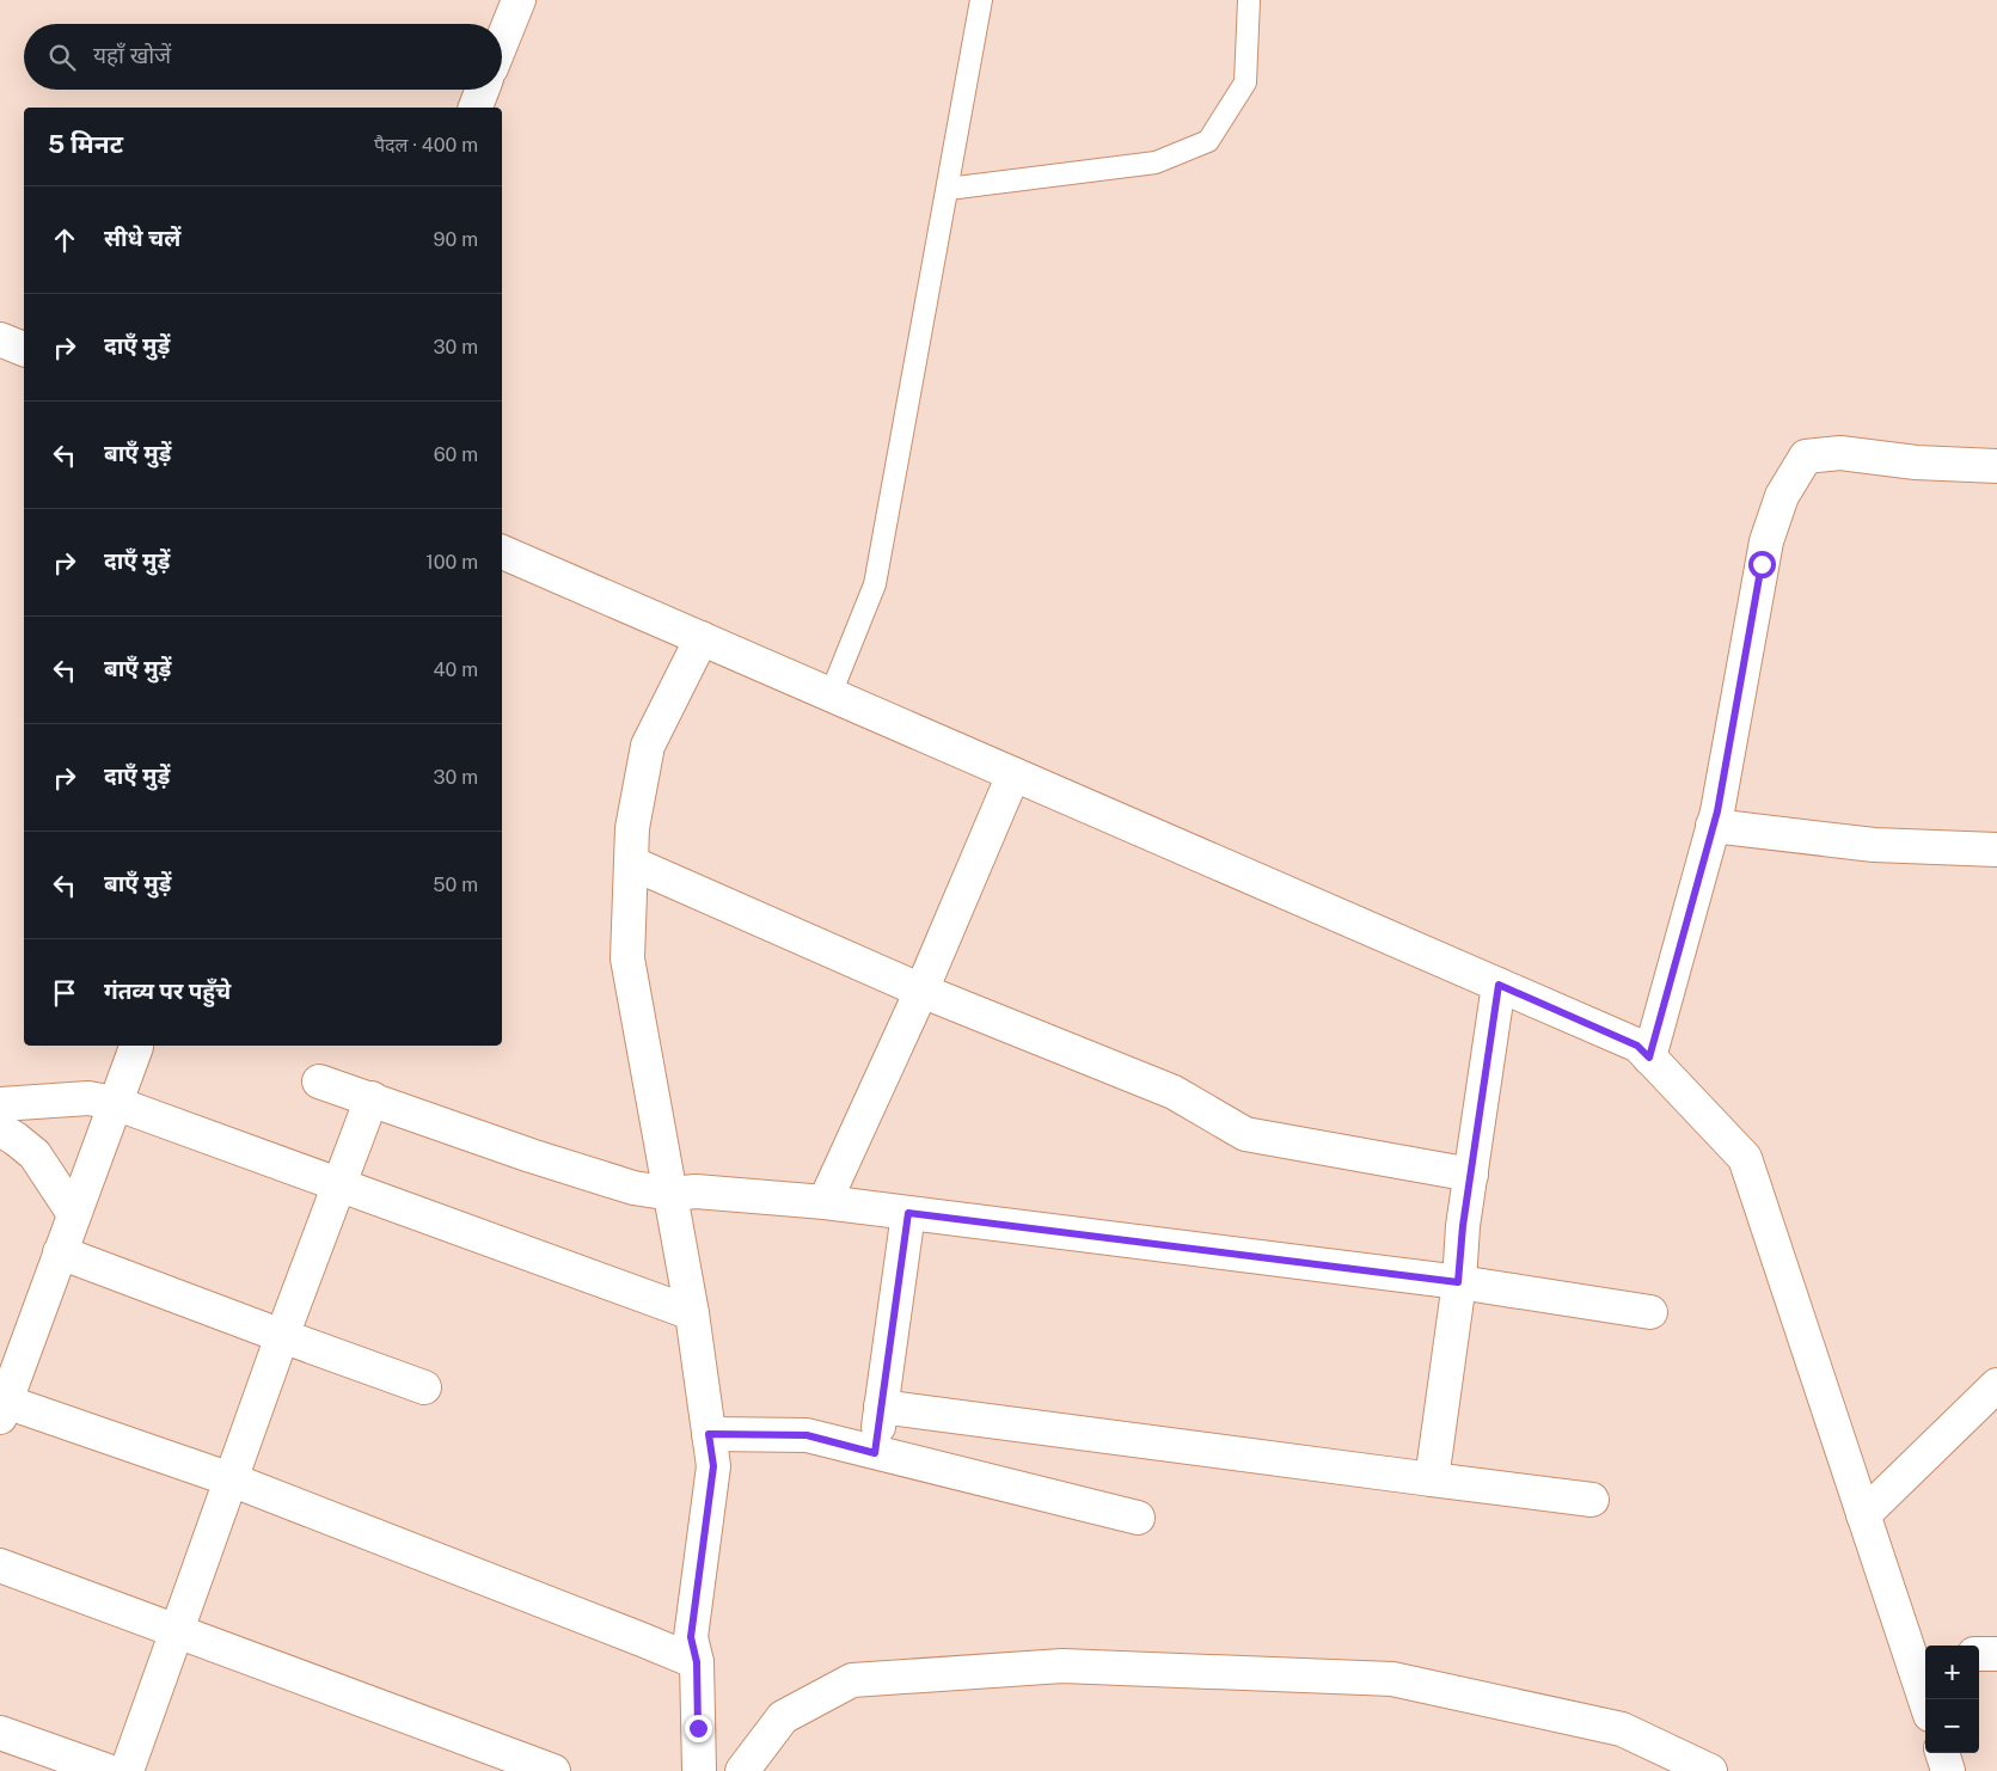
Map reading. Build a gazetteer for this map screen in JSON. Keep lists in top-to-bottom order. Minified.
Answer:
{"page":{"search":"यहाँ खोजें","heading":["5 मिनट","पैदल · 400 m"],"list":[["सीधे चलें","90 m"],["दाएँ मुड़ें","30 m"],["बाएँ मुड़ें","60 m"],["दाएँ मुड़ें","100 m"],["बाएँ मुड़ें","40 m"],["दाएँ मुड़ें","30 m"],["बाएँ मुड़ें","50 m"],"गंतव्य पर पहुँचे"],"map_buttons":["+","−"]}}
